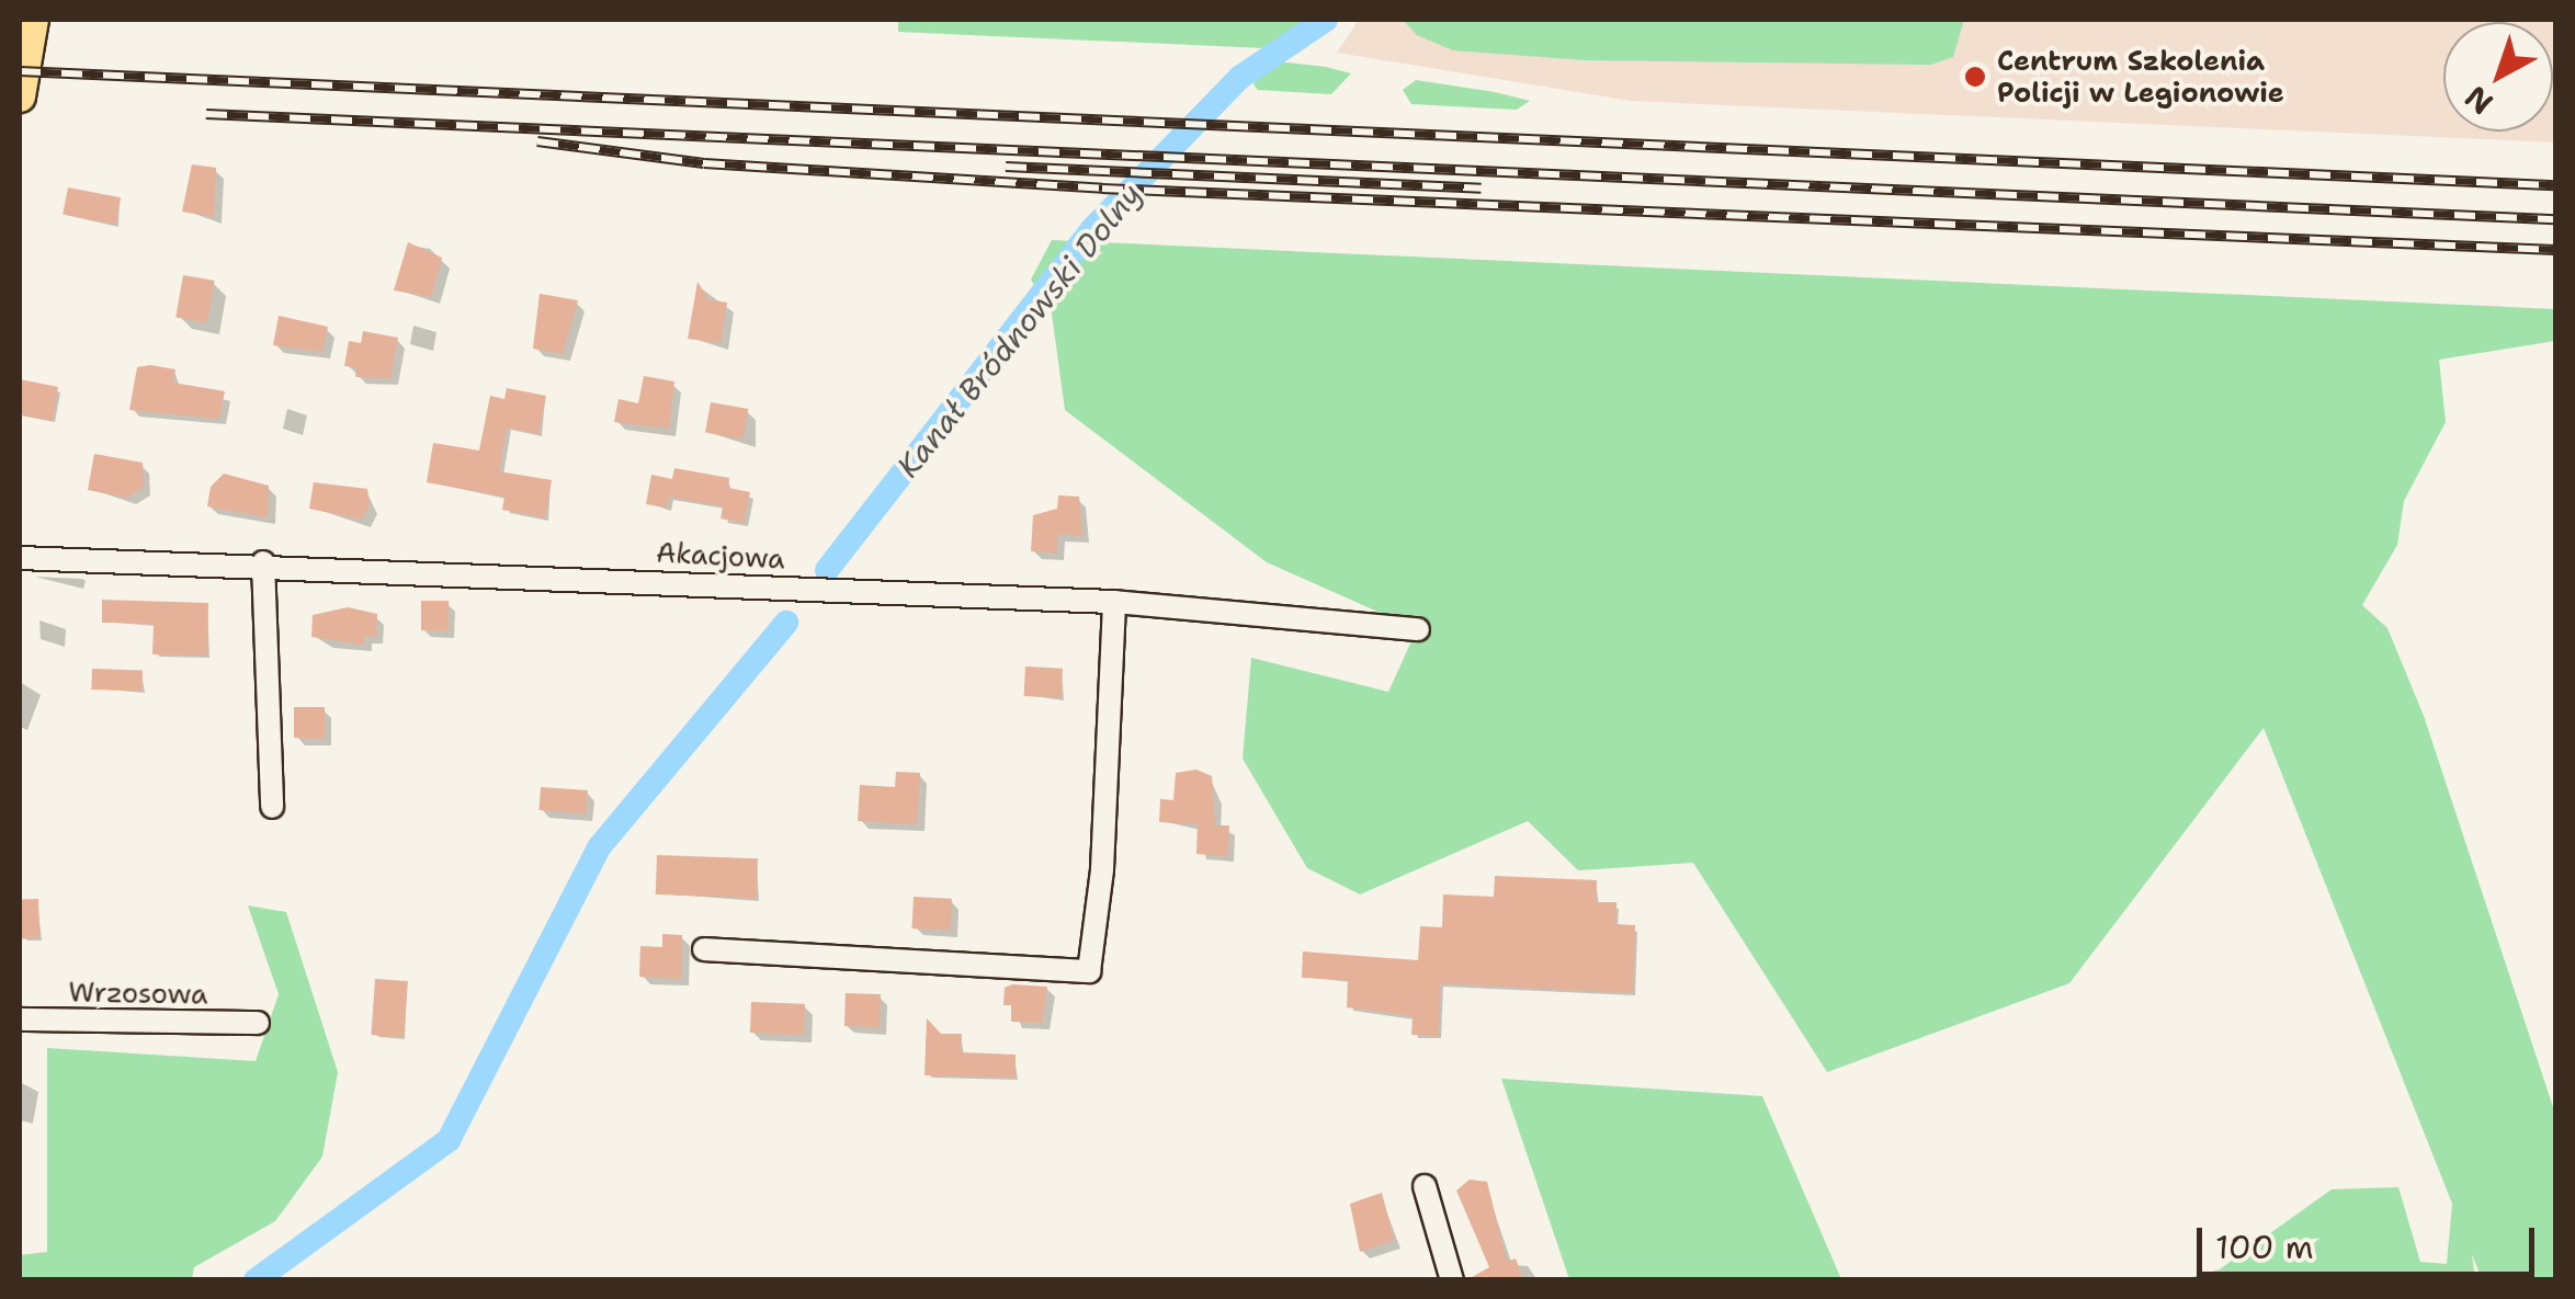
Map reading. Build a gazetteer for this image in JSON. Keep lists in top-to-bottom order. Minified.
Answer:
{"streets":{"street":["Akacjowa","Wrzosowa"]},"water":["Kanał Bródnowski Dolny"],"places":["Centrum Szkolenia Policji w Legionowie"],"scale_bar":"100 m","north":"bottom left"}
